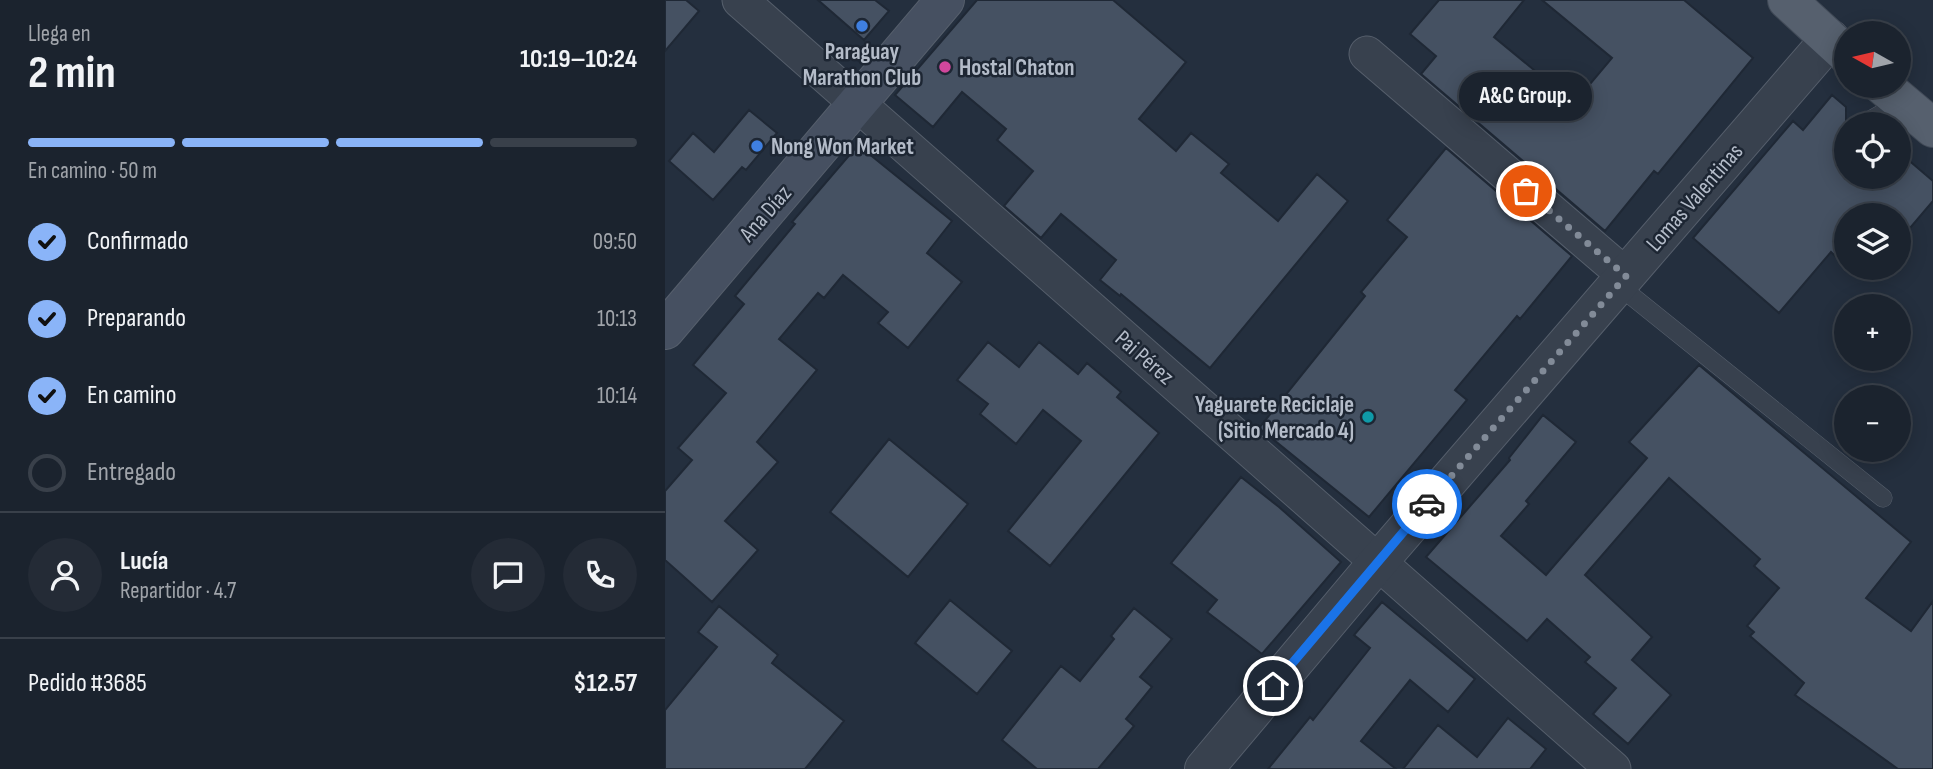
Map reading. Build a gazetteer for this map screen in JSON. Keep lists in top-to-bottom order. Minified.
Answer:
{"streets":{"main road":["Ana Díaz"],"street":["Lomas Valentinas","Pai Pérez"]},"crossings":[["Lomas Valentinas","Pai Pérez"],["Ana Díaz","Pai Pérez"]],"places":["Paraguay Marathon Club","Hostal Chaton","Nong Won Market","A&C Group.","Yaguarete Reciclaje (Sitio Mercado 4)"],"north":"left","page":{"heading":["2 min","Llega en","10:19–10:24"],"panel":["Lucía","Repartidor · 4.7","Pedido #3685","$12.57"],"map_buttons":["+","−"],"bubble":"A&C Group.","bar":"En camino · 50 m","list":[["Confirmado","09:50"],["Preparando","10:13"],["En camino","10:14"],"Entregado"]}}
